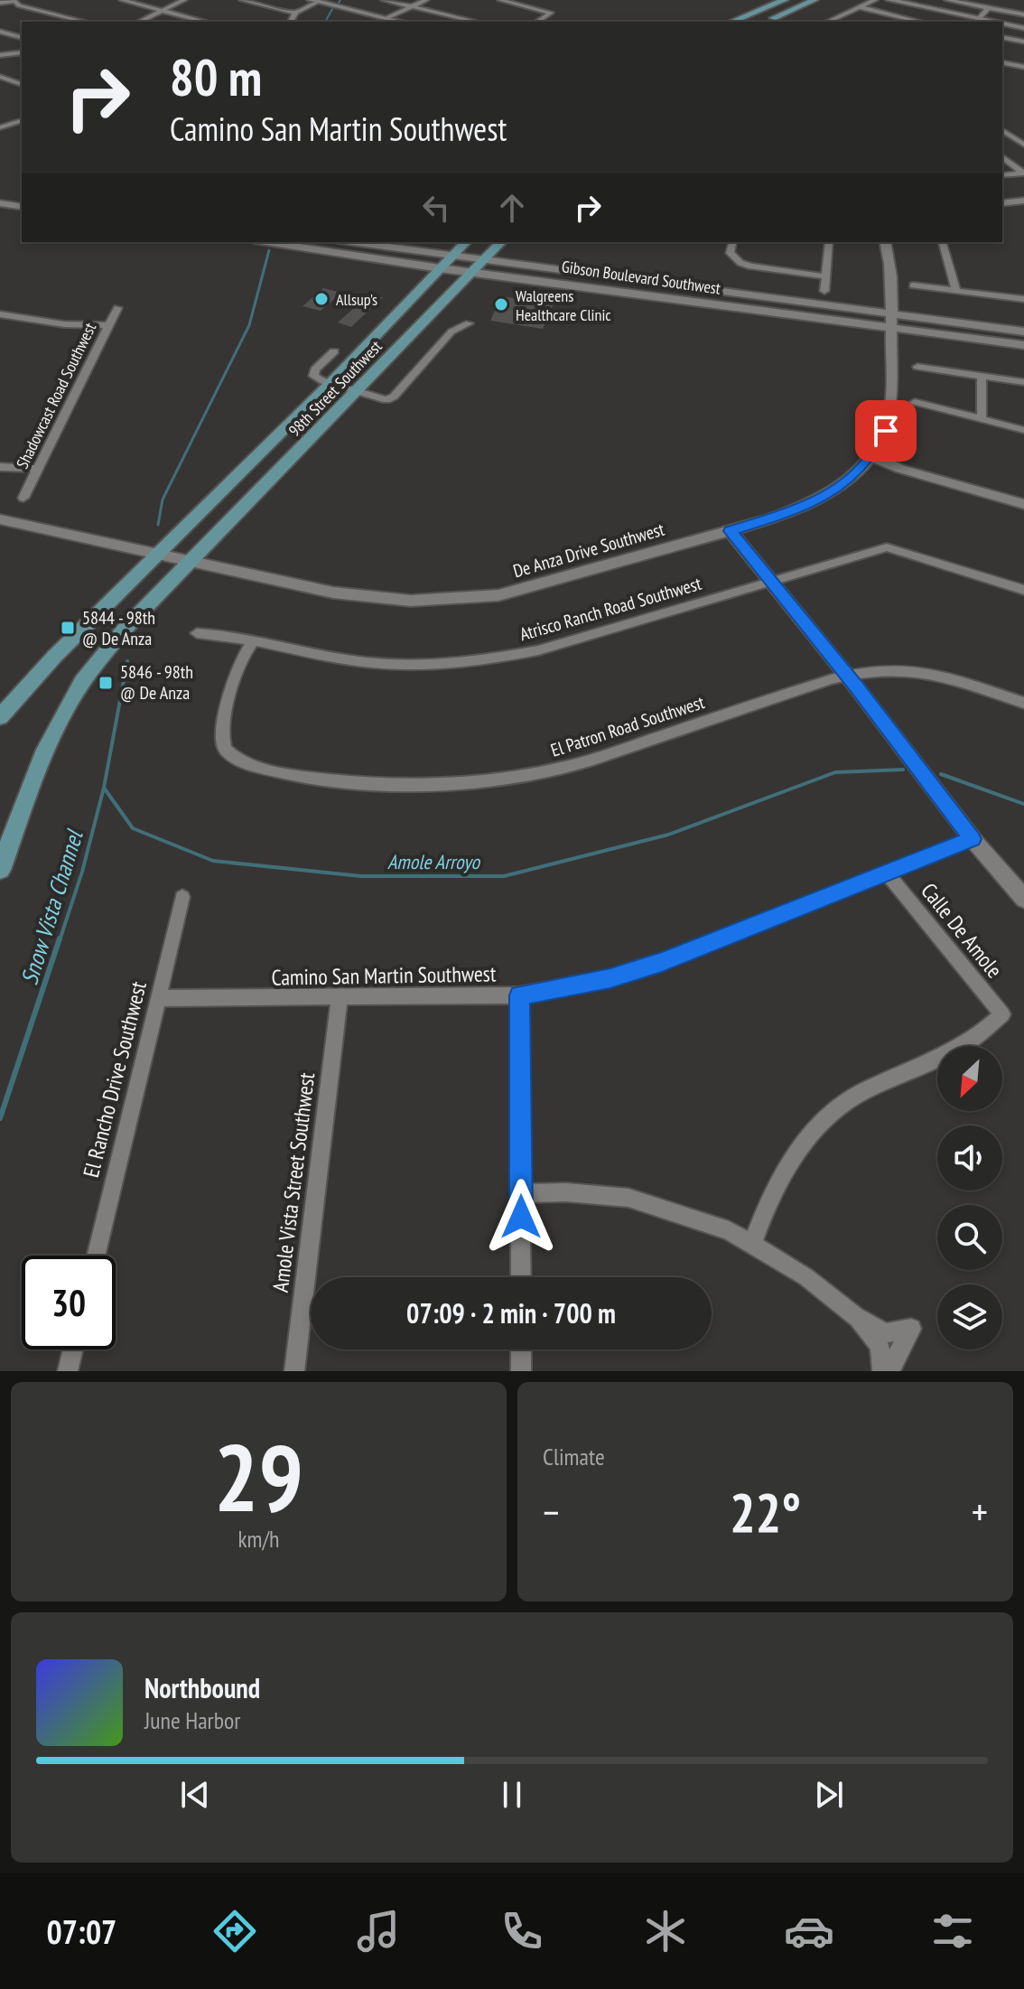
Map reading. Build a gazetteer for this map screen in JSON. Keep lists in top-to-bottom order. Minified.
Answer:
{"streets":{"main road":["98th Street Southwest"],"street":["Gibson Boulevard Southwest","Shadowcast Road Southwest","De Anza Drive Southwest","Atrisco Ranch Road Southwest","El Patron Road Southwest","Calle De Amole","Camino San Martin Southwest","El Rancho Drive Southwest","Amole Vista Street Southwest"]},"crossings":[["Gibson Boulevard Southwest","98th Street Southwest"],["Gibson Boulevard Southwest","De Anza Drive Southwest"],["98th Street Southwest","De Anza Drive Southwest"],["Atrisco Ranch Road Southwest","El Patron Road Southwest"],["Calle De Amole","Camino San Martin Southwest"],["Camino San Martin Southwest","El Rancho Drive Southwest"],["Camino San Martin Southwest","Amole Vista Street Southwest"]],"water":["Amole Arroyo","Snow Vista Channel"],"places":{"other":["Allsup's","Walgreens Healthcare Clinic"],"transit":["5844 - 98th @ De Anza","5846 - 98th @ De Anza"]},"north":"bottom left","page":{"turn":["80 m","Camino San Martin Southwest"],"limit":"30","trip":"07:09 · 2 min · 700 m","tile":[["29","km/h"],"Climate"],"heat":["−","22°","+"],"song":["Northbound","June Harbor"],"tabs":"07:07"}}
